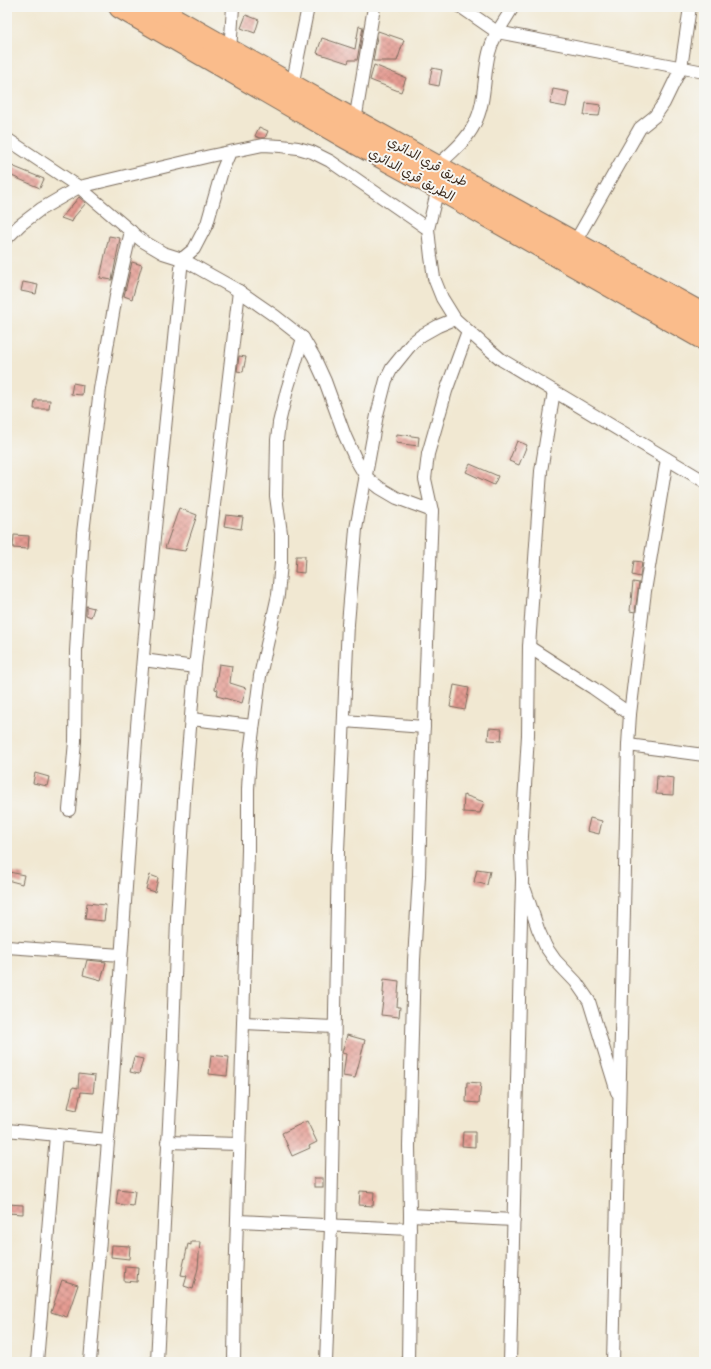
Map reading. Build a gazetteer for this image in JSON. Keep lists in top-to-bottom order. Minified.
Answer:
{"streets":{"highway":["طريق قري الدائري","الطريق قري الدائري"]}}
